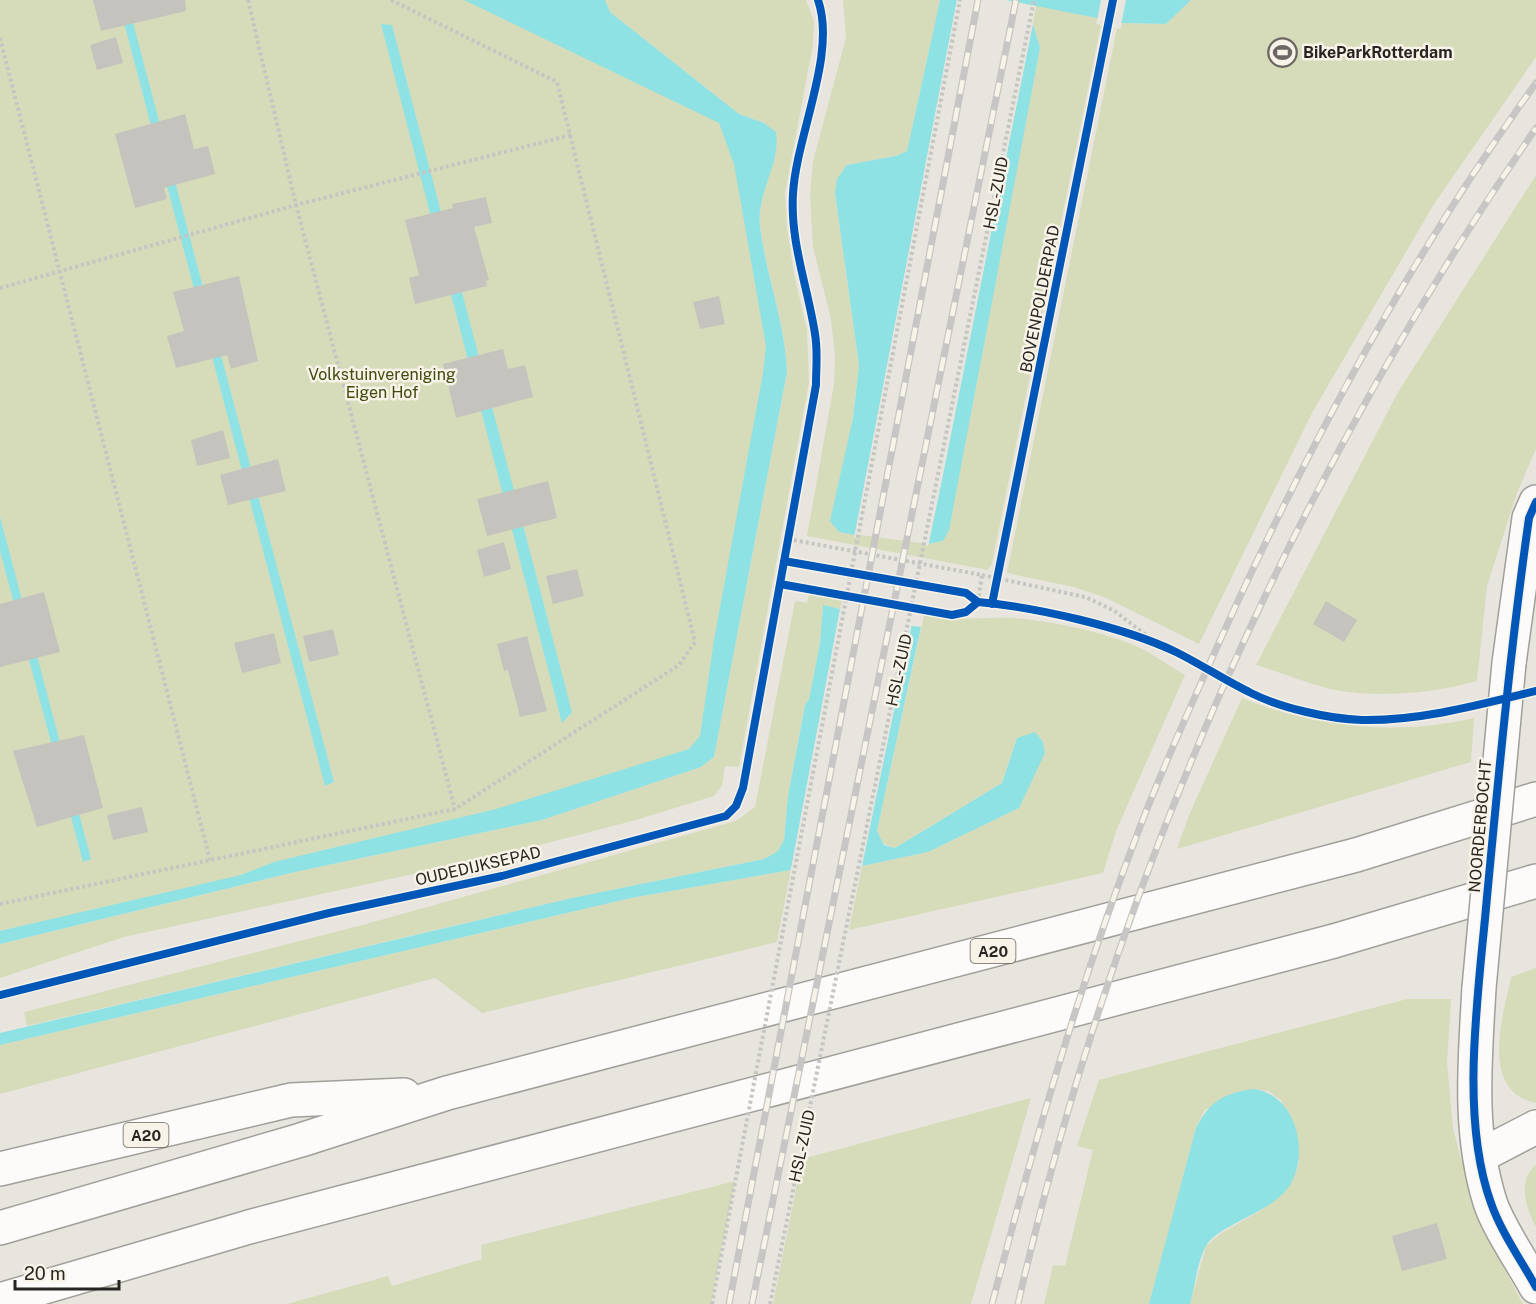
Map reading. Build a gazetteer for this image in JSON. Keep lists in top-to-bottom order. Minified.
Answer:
{"streets":{"main road":["NOORDERBOCHT","A20"],"path":["HSL-ZUID"],"cycle path":["BOVENPOLDERPAD","OUDEDIJKSEPAD"]},"parks":["Volkstuinvereniging Eigen Hof"],"places":{"sports":["BikeParkRotterdam"]},"scale_bar":"20 m"}
